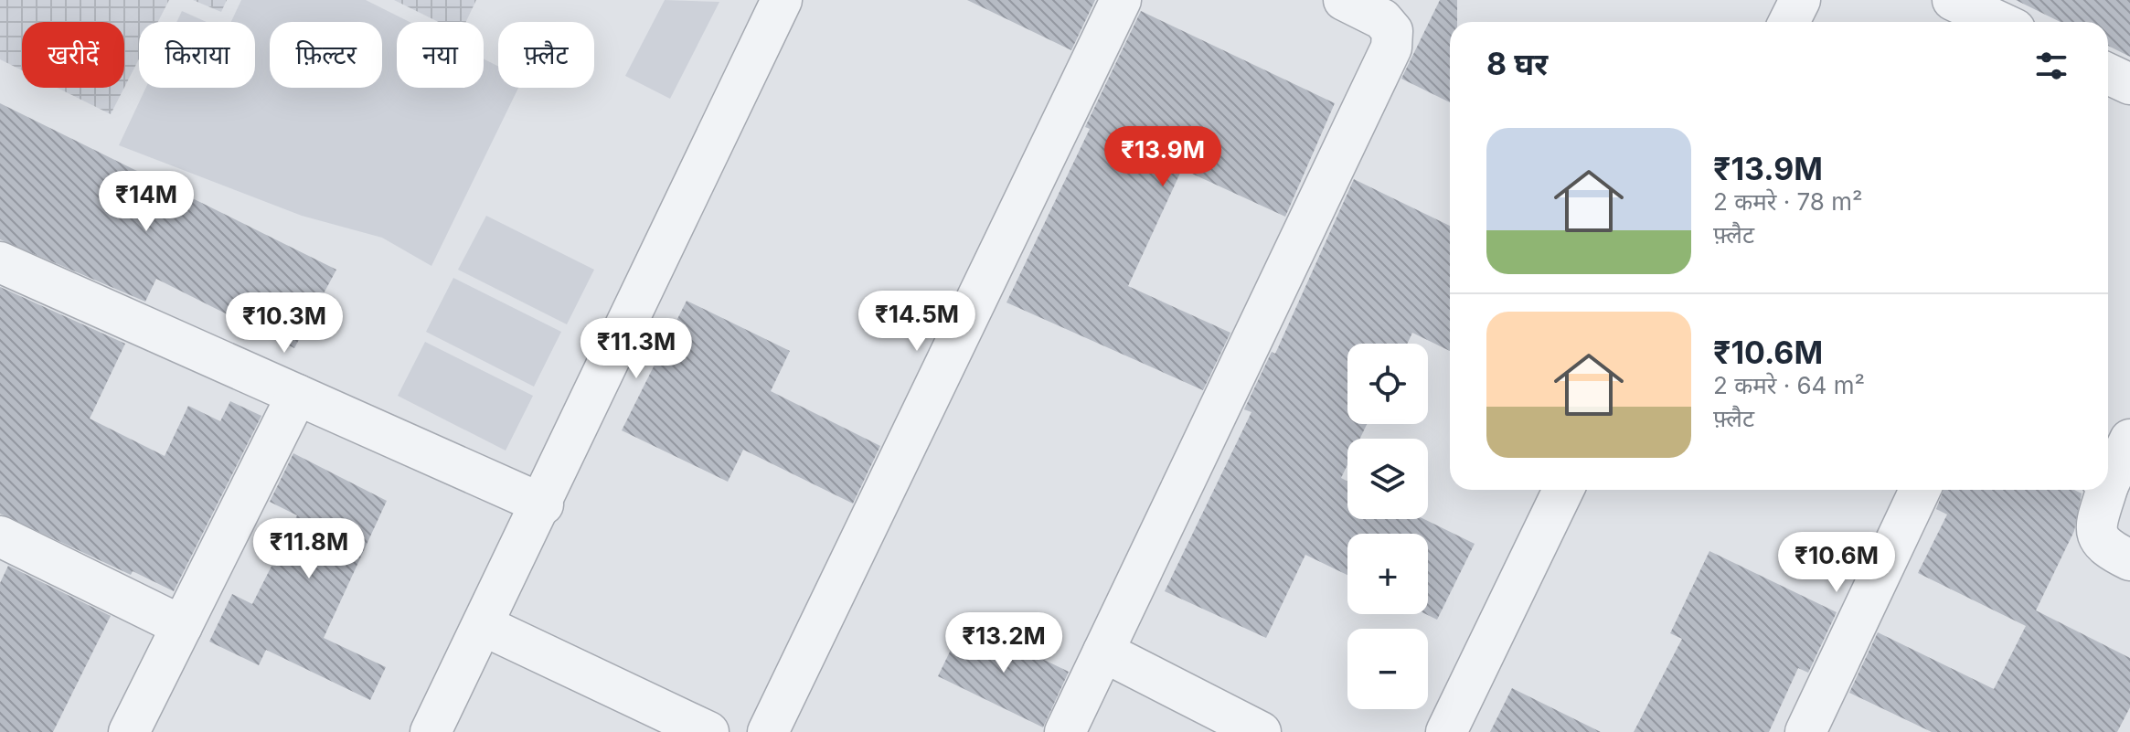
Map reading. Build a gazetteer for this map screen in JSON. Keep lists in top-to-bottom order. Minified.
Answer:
{"page":{"chip":["खरीदें","किराया","फ़िल्टर","नया","फ़्लैट"],"heading":"8 घर","list":[{"name":"₹13.9M","note":"2 कमरे · 78 m² · फ़्लैट"},{"name":"₹10.6M","note":"2 कमरे · 64 m² · फ़्लैट"}],"price":["₹13.9M","₹14M","₹14.5M","₹10.3M","₹11.3M","₹11.8M","₹10.6M","₹13.2M"],"map_buttons":["+","−"]}}
